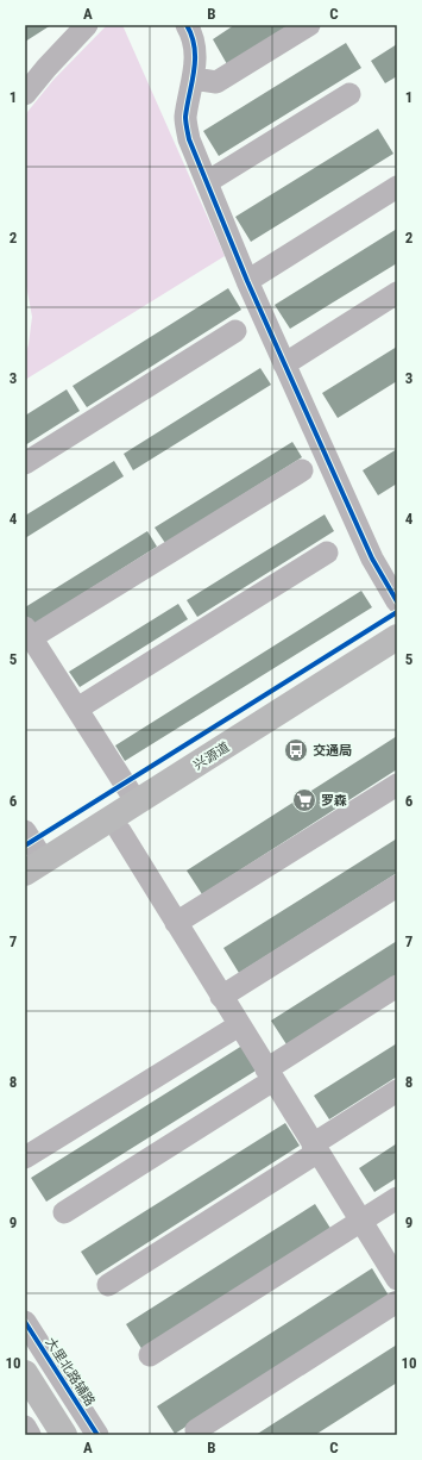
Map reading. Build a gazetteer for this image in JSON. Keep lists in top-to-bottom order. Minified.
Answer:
{"streets":{"main road":["兴源道"],"street":["大里北路辅路"]},"places":{"bus stop":["交通局"],"supermarket":["罗森"]},"grid":{"columns":["A","B","C"],"rows":["1","2","3","4","5","6","7","8","9","10"]}}
